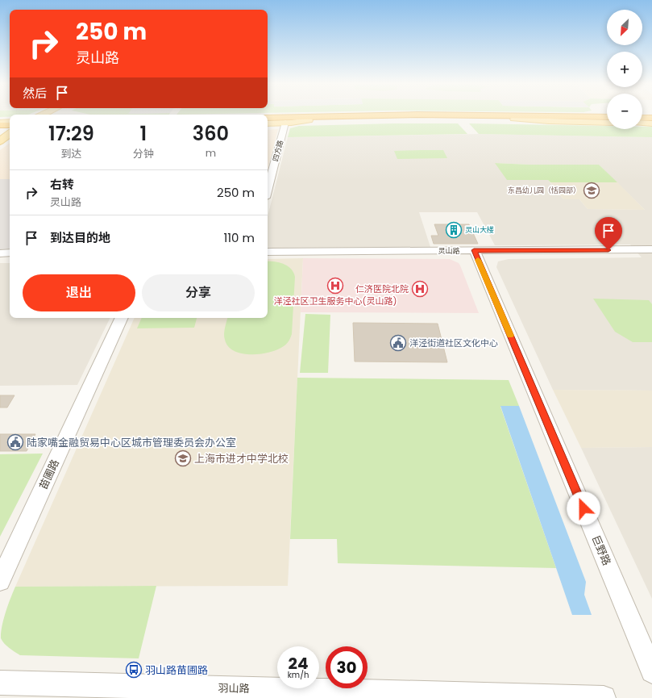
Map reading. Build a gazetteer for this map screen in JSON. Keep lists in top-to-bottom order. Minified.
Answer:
{"streets":{"street":["四方路","灵山路","苗圃路","巨野路","羽山路"]},"crossings":[["灵山路","巨野路"]],"places":{"school or university":["东昌幼儿园（恬园部）","上海市进才中学北校"],"building":["灵山大楼"],"hospital":["洋泾社区卫生服务中心(灵山路)","仁济医院北院"],"public building":["洋泾街道社区文化中心","陆家嘴金融贸易中心区城市管理委员会办公室"],"bus stop":["羽山路苗圃路"]},"north":"bottom left","page":{"map_buttons":["+","−"],"turn":["250 m","灵山路"],"then":"然后","eta":["17:29","到达","1","分钟","360","m"],"list":[{"name":"右转","note":"灵山路","value":"250 m"},{"name":"到达目的地","value":"110 m"}],"buttons":["退出","分享"],"speed":"24 km/h","limit":"30"}}
